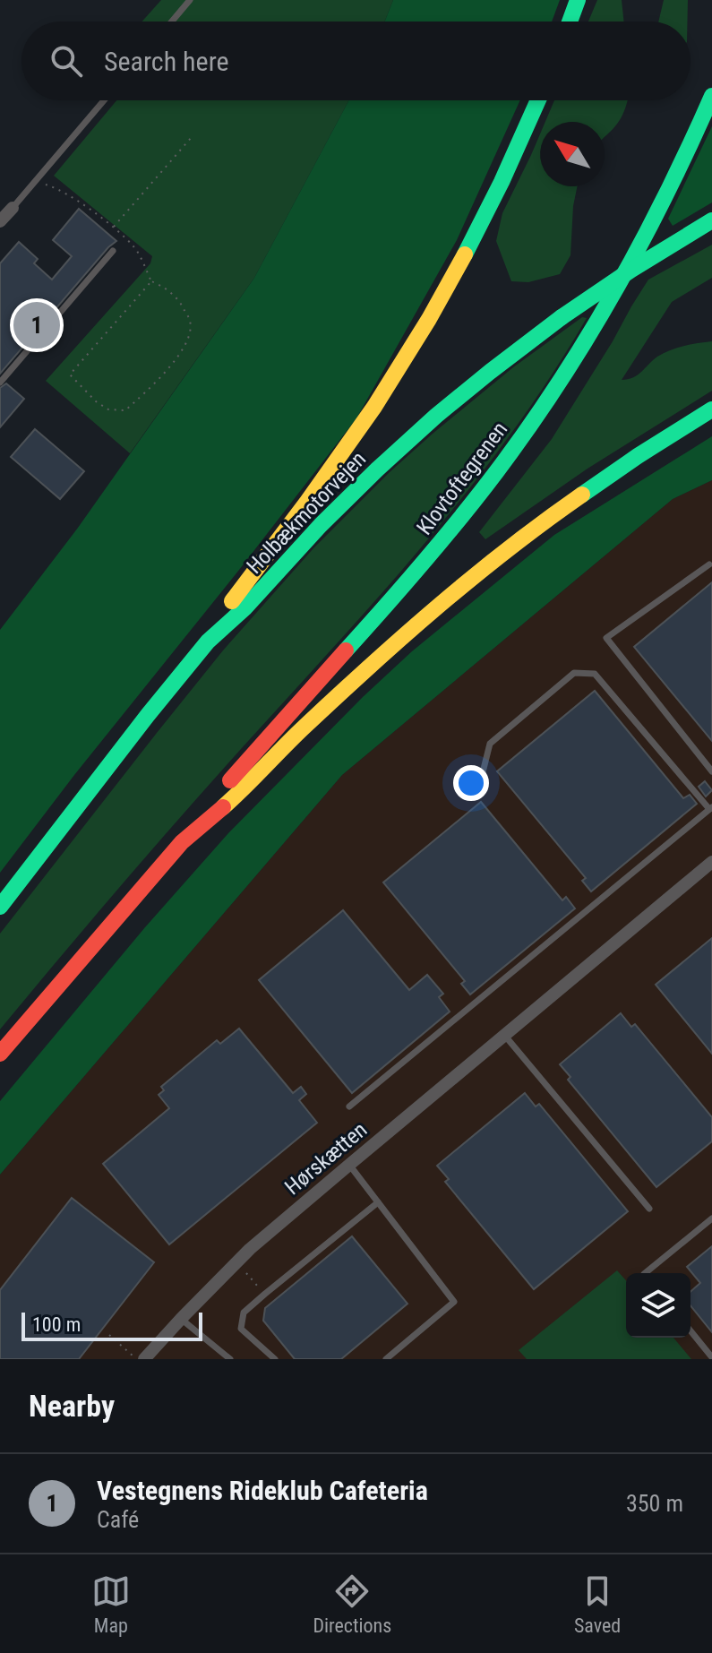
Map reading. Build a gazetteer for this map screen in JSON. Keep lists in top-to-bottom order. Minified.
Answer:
{"streets":{"highway":["Klovtoftegrenen","Holbækmotorvejen"],"street":["Hørskætten"]},"scale_bar":"100 m","north":"top left","page":{"search":"Search here","pins":"1","scale":"100 m","heading":"Nearby","list":[{"mark":"1","name":"Vestegnens Rideklub Cafeteria","note":"Café","value":"350 m"}],"nav":["Map","Directions","Saved"]}}
